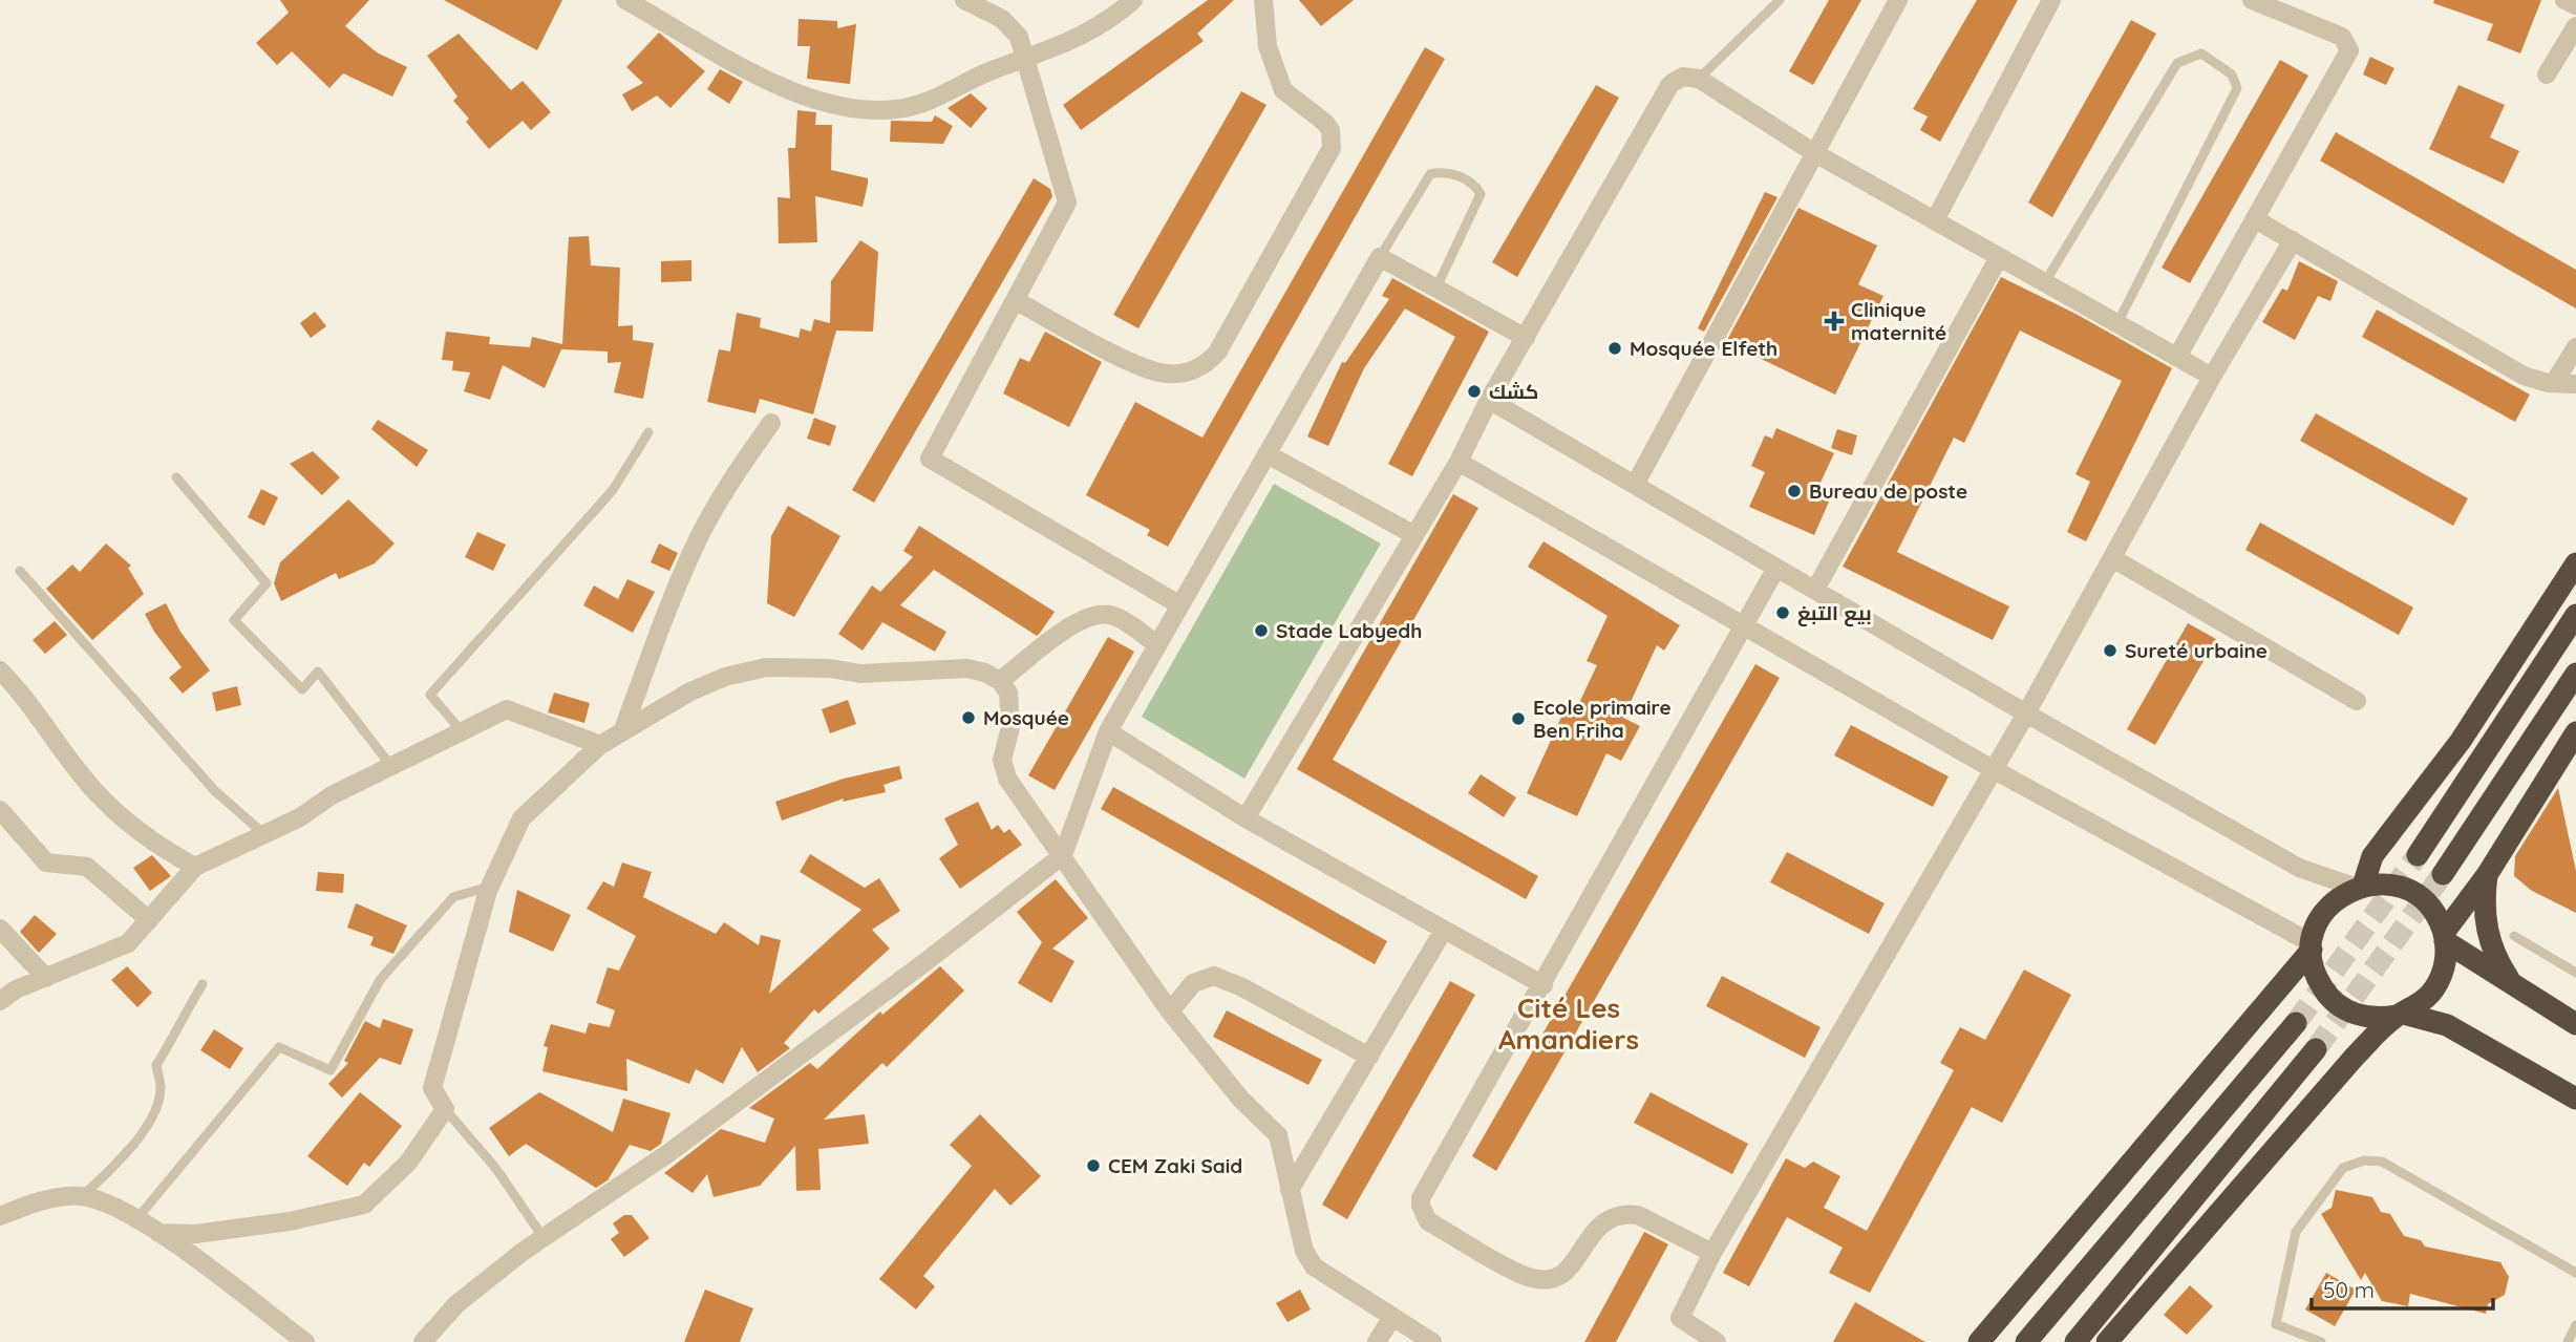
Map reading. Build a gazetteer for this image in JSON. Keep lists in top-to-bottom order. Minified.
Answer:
{"districts":["Cité Les Amandiers"],"places":{"health":["Clinique maternité"],"other":["Mosquée Elfeth","كشك","Bureau de poste","بيع التبغ","Stade Labyedh","Sureté urbaine","Mosquée","Ecole primaire Ben Friha","CEM Zaki Said"]},"scale_bar":"50 m"}
